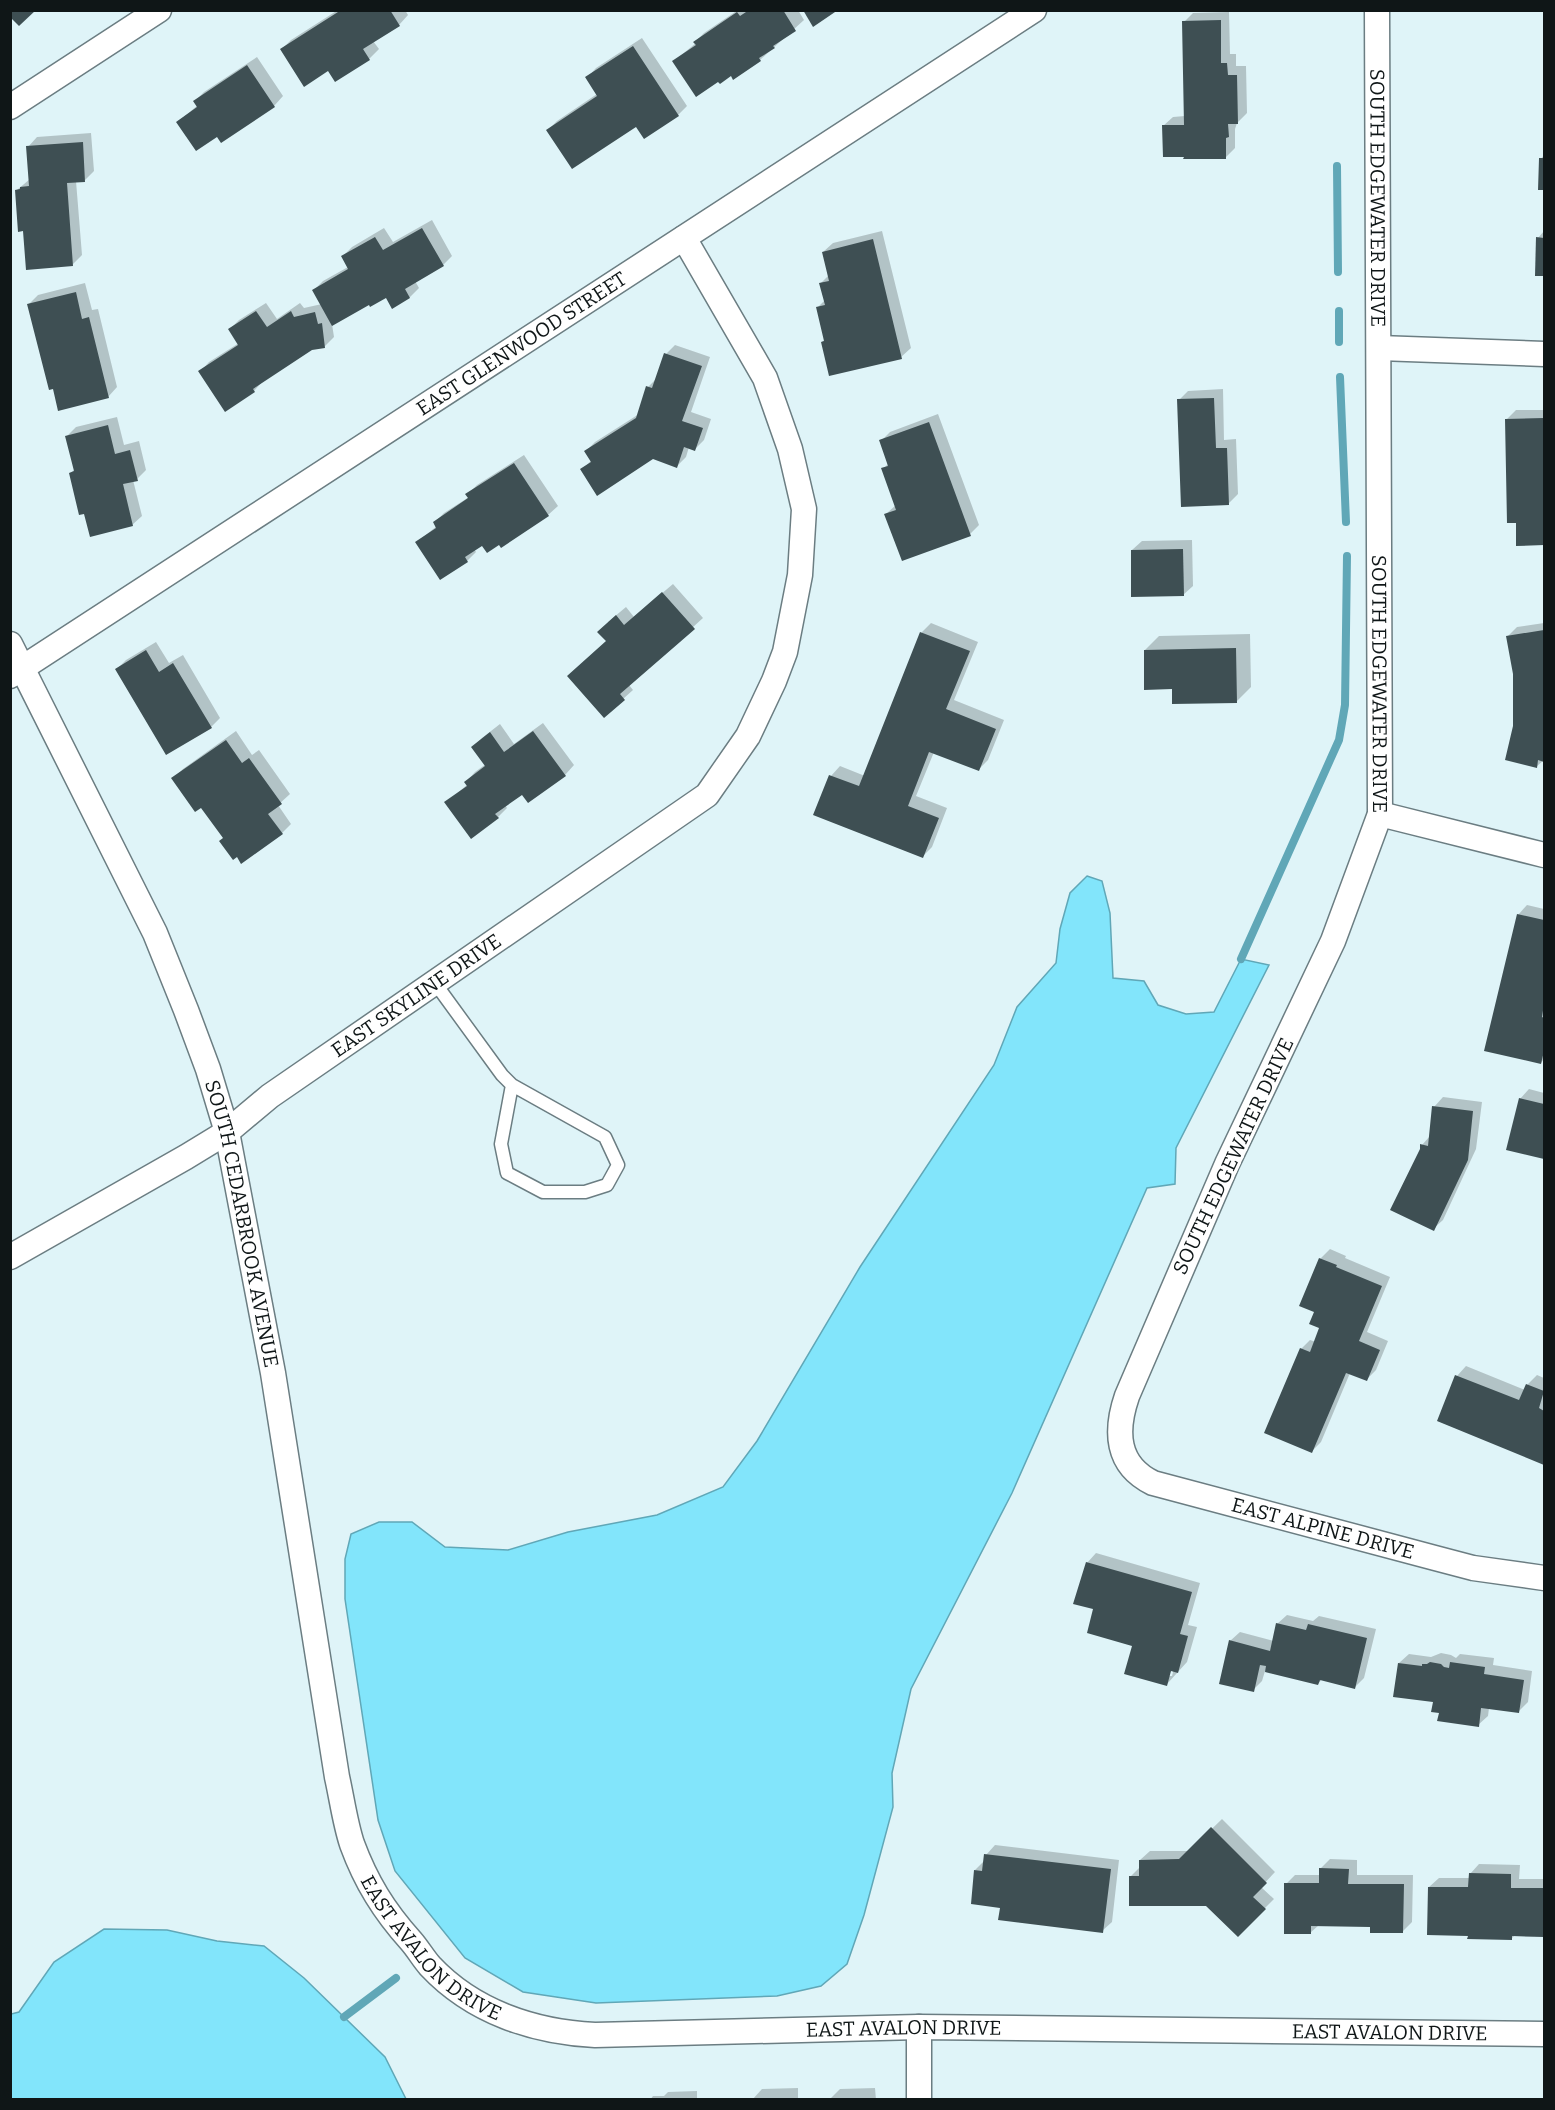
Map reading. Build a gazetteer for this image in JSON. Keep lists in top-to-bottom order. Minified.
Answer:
{"streets":{"street":["SOUTH EDGEWATER DRIVE","EAST GLENWOOD STREET","EAST SKYLINE DRIVE","SOUTH CEDARBROOK AVENUE","EAST ALPINE DRIVE","EAST AVALON DRIVE"]},"crossings":[["SOUTH EDGEWATER DRIVE","EAST ALPINE DRIVE"],["EAST GLENWOOD STREET","EAST SKYLINE DRIVE"],["EAST GLENWOOD STREET","SOUTH CEDARBROOK AVENUE"],["EAST SKYLINE DRIVE","SOUTH CEDARBROOK AVENUE"],["SOUTH CEDARBROOK AVENUE","EAST AVALON DRIVE"]]}
